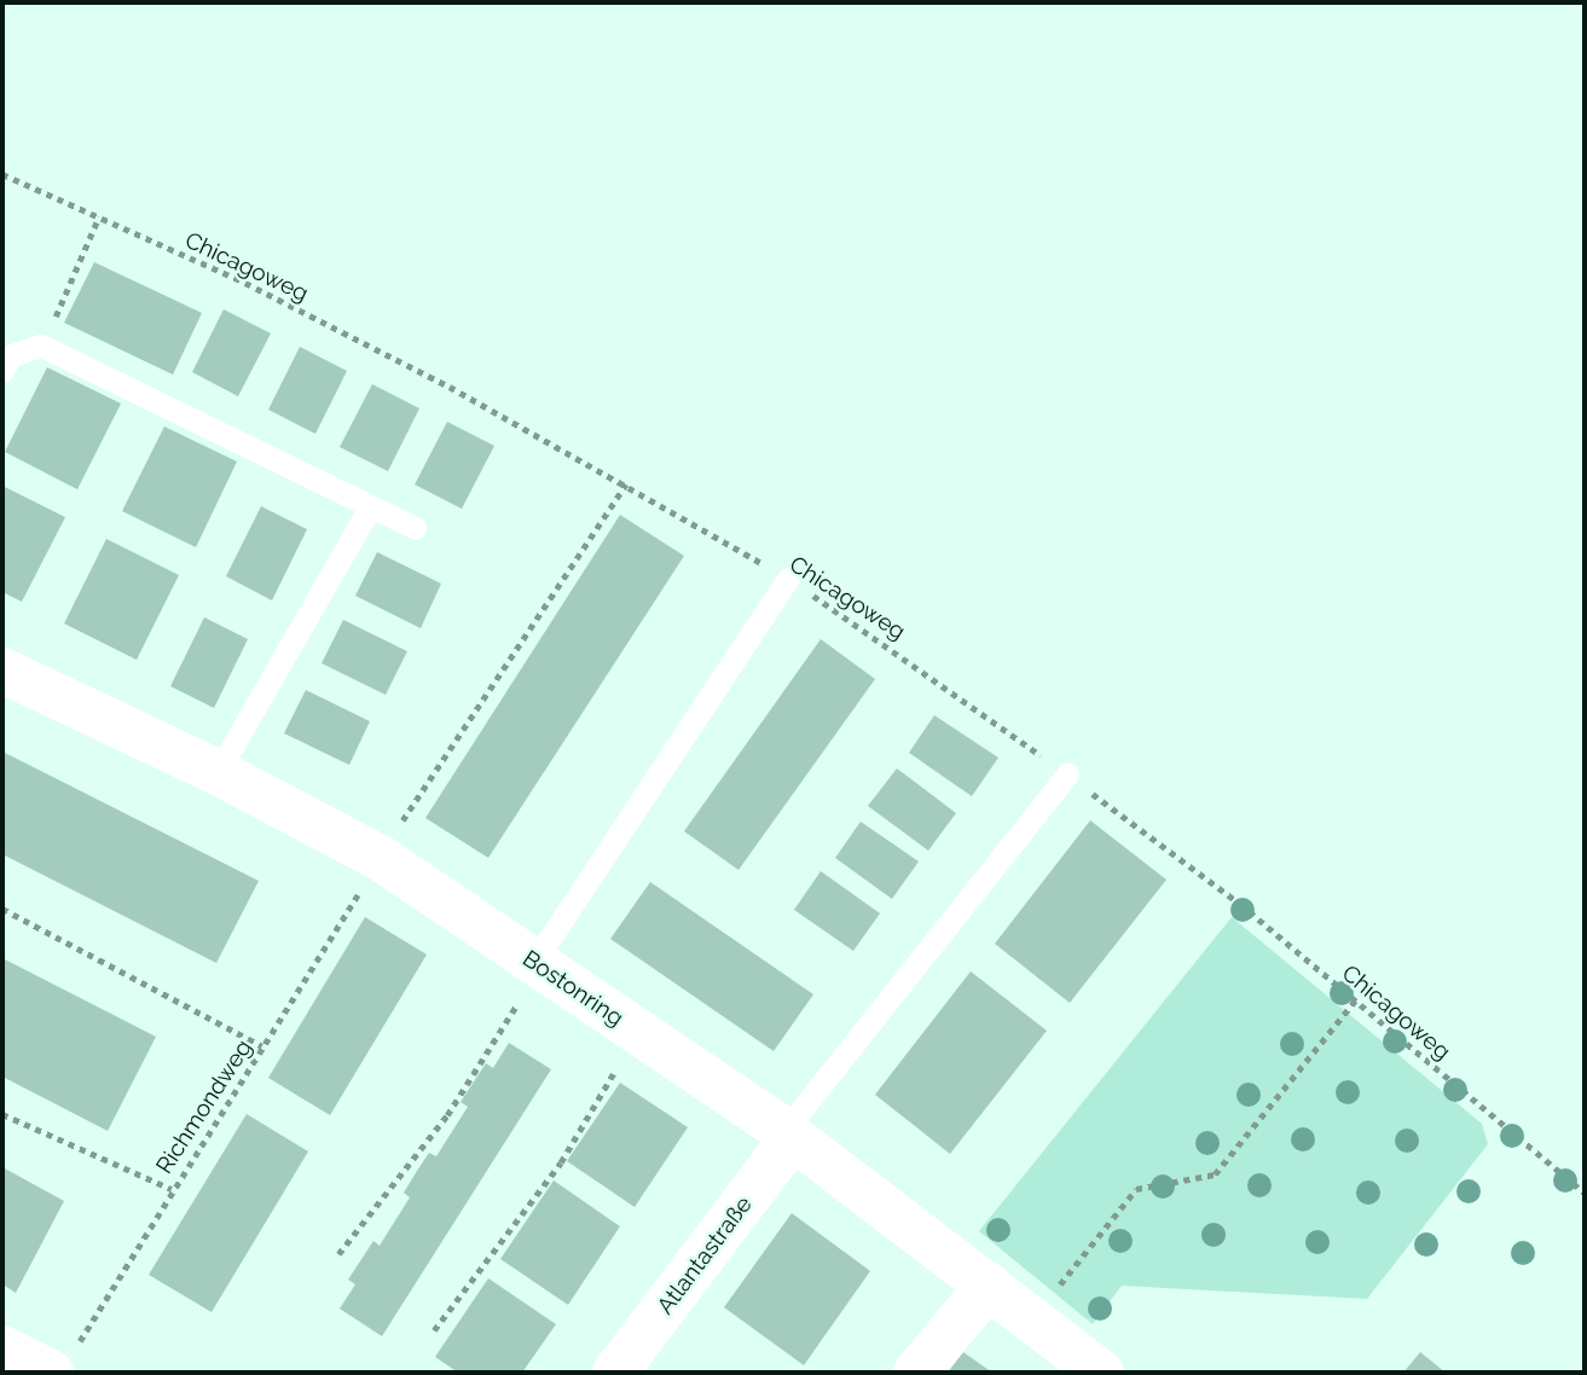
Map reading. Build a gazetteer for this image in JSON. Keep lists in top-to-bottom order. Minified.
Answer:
{"streets":{"street":["Bostonring","Atlantastraße"],"path":["Chicagoweg","Richmondweg"]},"crossings":[["Chicagoweg","Richmondweg"],["Bostonring","Richmondweg"],["Bostonring","Atlantastraße"]]}
